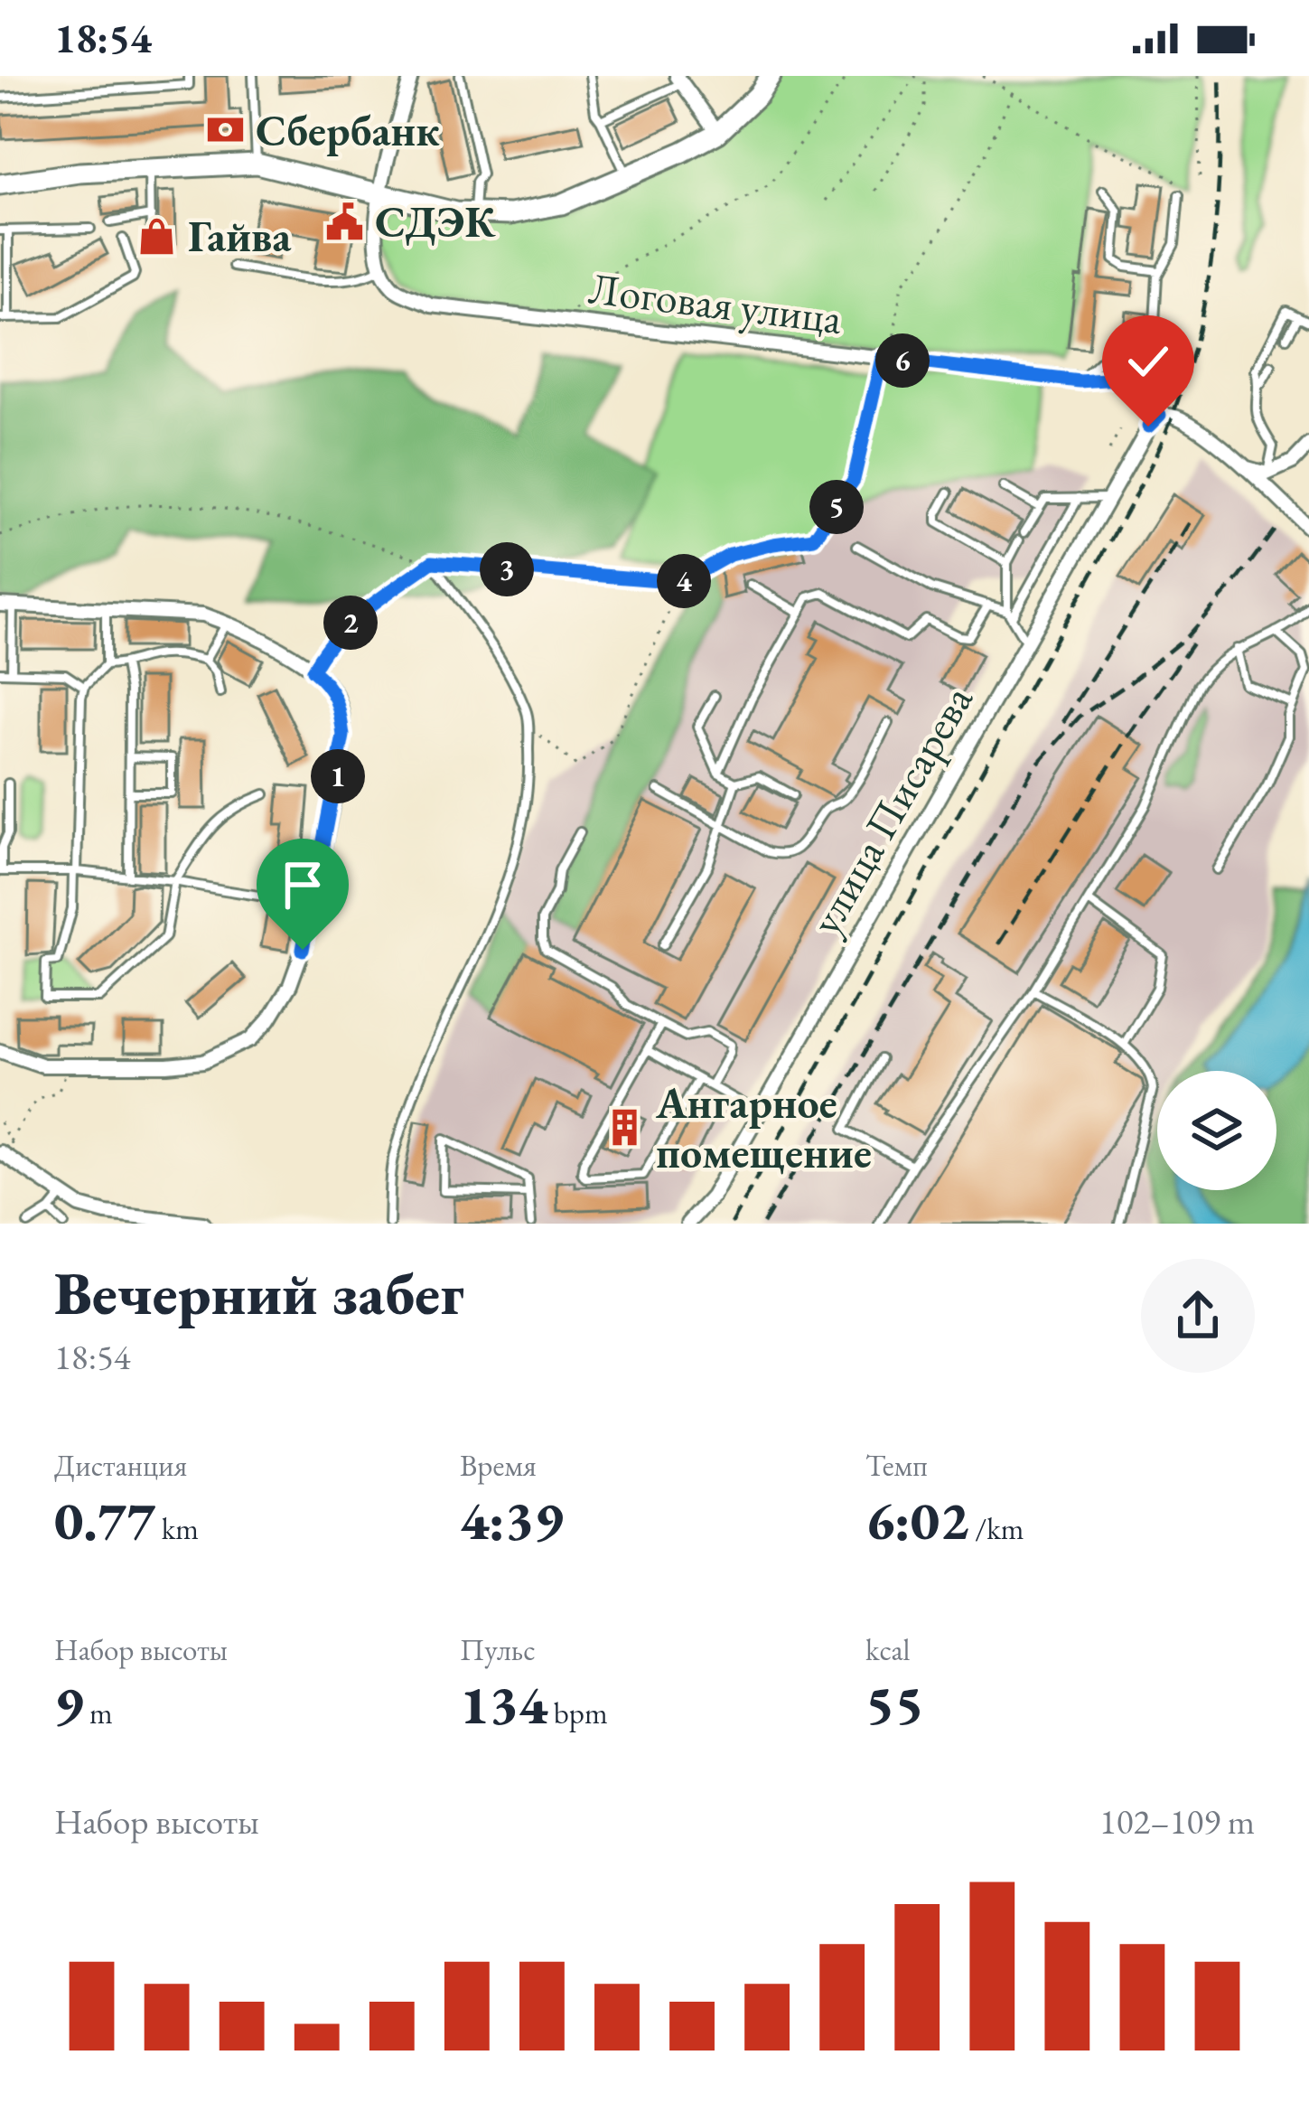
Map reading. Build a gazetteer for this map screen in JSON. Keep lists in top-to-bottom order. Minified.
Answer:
{"streets":{"street":["Логовая улица","улица Писарева"]},"places":{"bank":["Сбербанк"],"public building":["СДЭК"],"shop":["Гайва"],"building":["Ангарное помещение"]},"page":{"status":"18:54","pins":["6","5","3","4","2","1"],"heading":["Вечерний забег","18:54"],"stats":[["Дистанция","0.77 km"],["Время","4:39"],["Темп","6:02 /km"],["Набор высоты","9 m"],["Пульс","134 bpm"],["kcal","55"]],"chart":["Набор высоты","102–109 m"]}}
